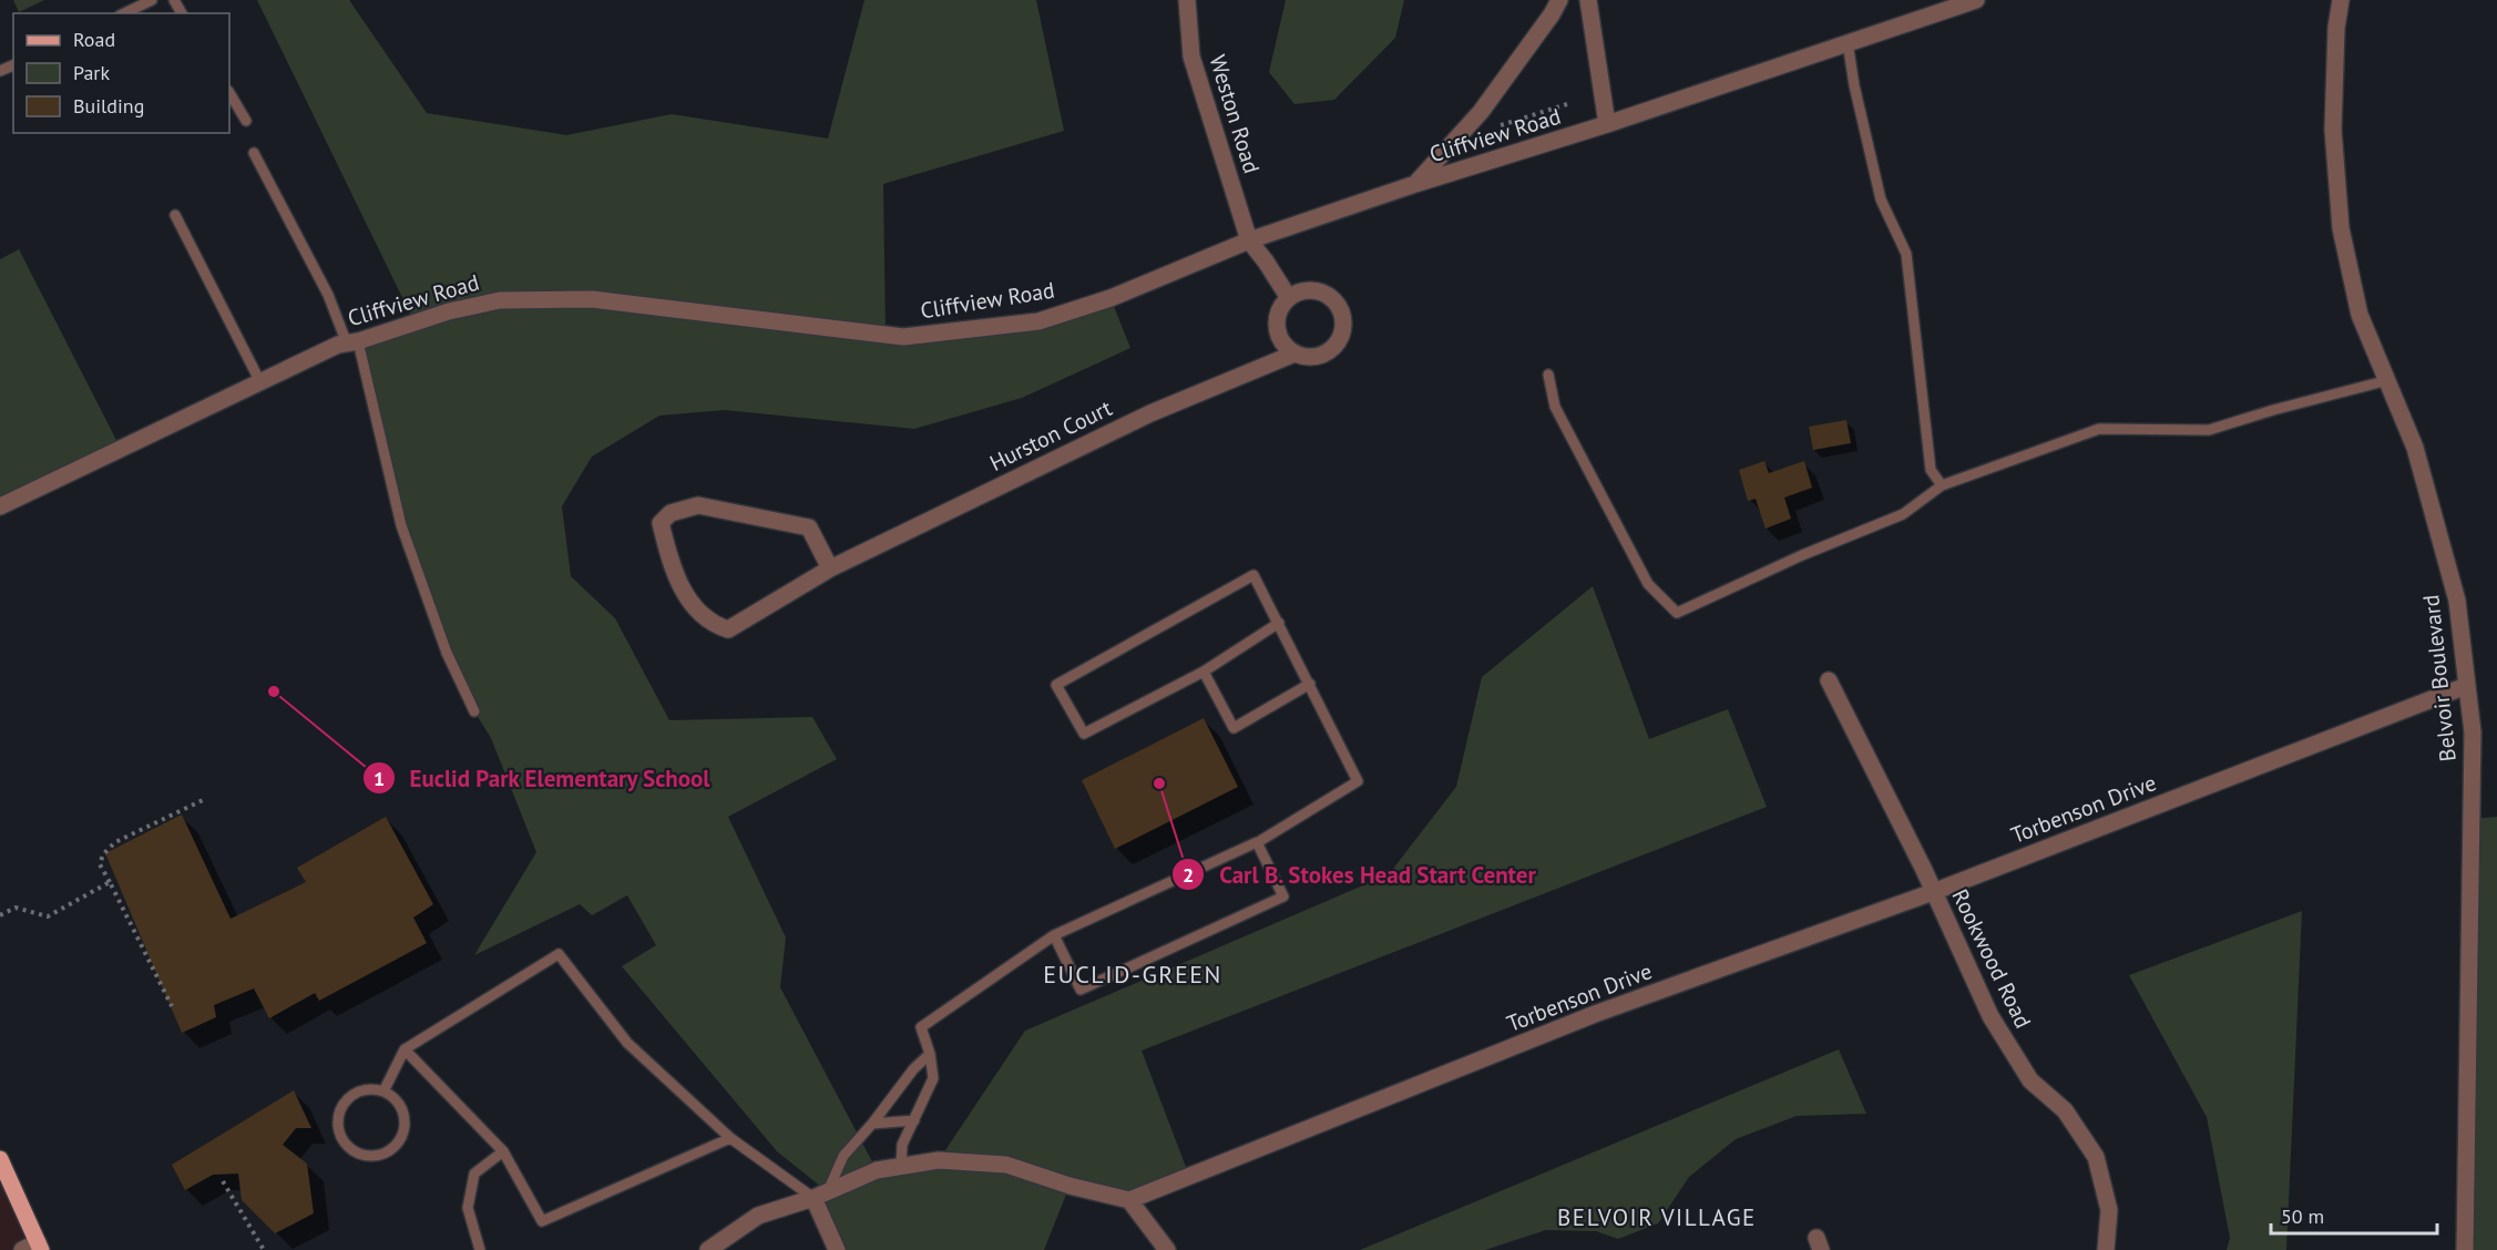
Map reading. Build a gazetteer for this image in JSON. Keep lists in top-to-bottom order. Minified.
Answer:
{"streets":{"street":["Weston Road","Cliffview Road","Hurston Court","Belvoir Boulevard","Torbenson Drive","Rookwood Road"]},"crossings":[["Weston Road","Cliffview Road"],["Belvoir Boulevard","Torbenson Drive"],["Torbenson Drive","Rookwood Road"]],"districts":["EUCLID-GREEN","BELVOIR VILLAGE"],"places":["Euclid Park Elementary School","Carl B. Stokes Head Start Center"],"legend":["Road","Park","Building"],"scale_bar":"50 m"}
